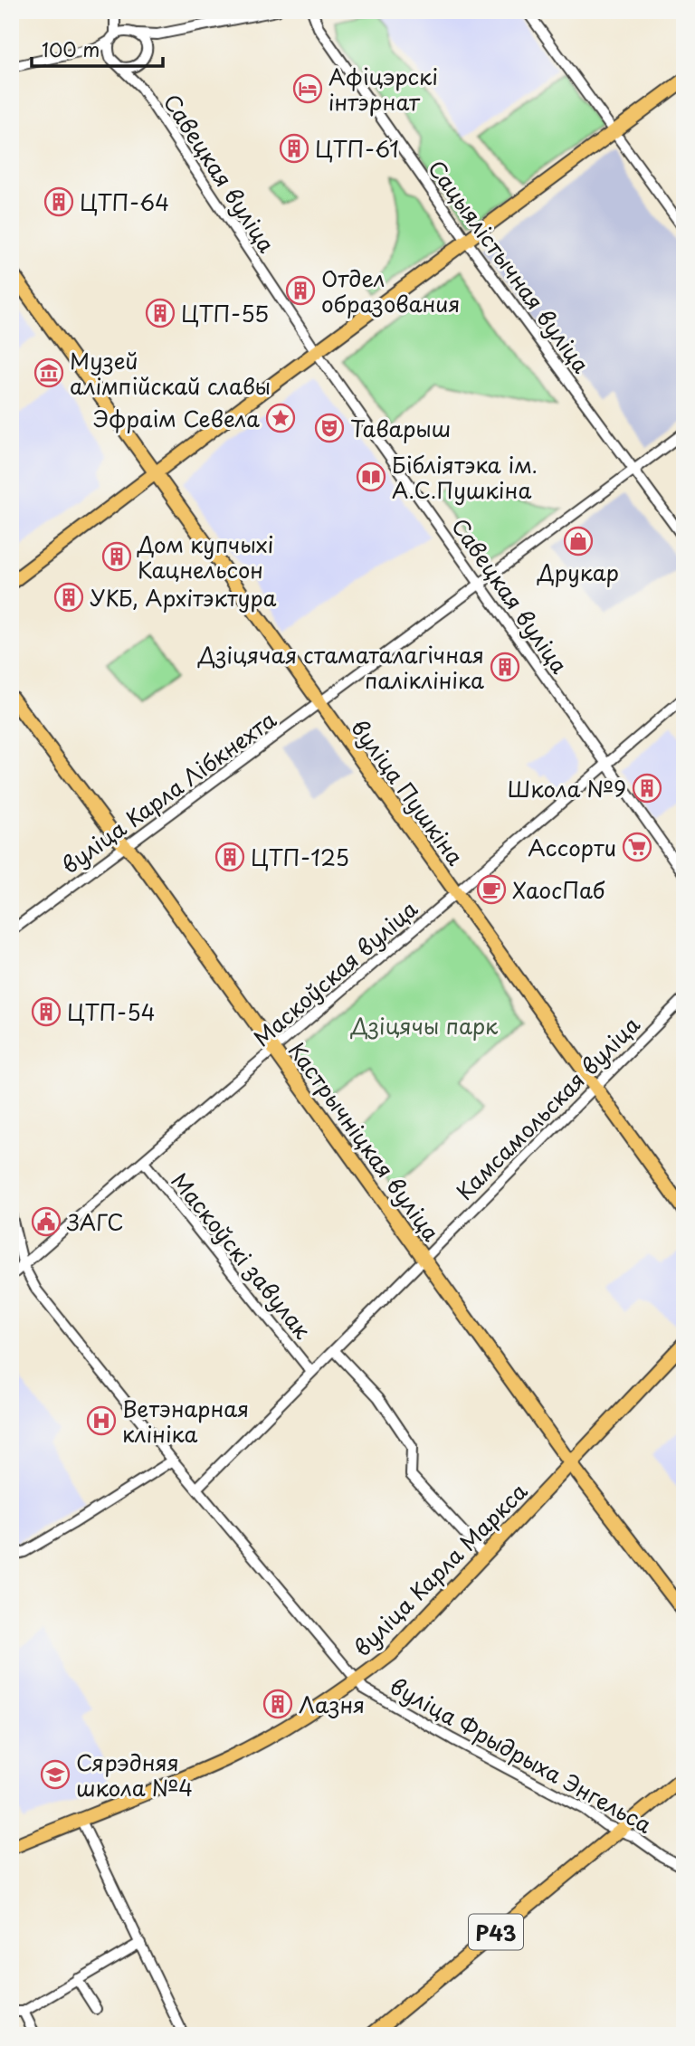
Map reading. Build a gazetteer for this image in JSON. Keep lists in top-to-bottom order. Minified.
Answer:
{"streets":{"main road":["вуліца Пушкіна","Кастрычніцкая вуліца","вуліца Карла Маркса","Р43"],"street":["Савецкая вуліца","Сацыялістычная вуліца","вуліца Карла Лібкнехта","Маскоўская вуліца","Камсамольская вуліца","Маскоўскі завулак","вуліца Фрыдрыха Энгельса"]},"crossings":[["Савецкая вуліца","вуліца Карла Лібкнехта"],["Савецкая вуліца","Маскоўская вуліца"],["Сацыялістычная вуліца","вуліца Карла Лібкнехта"],["вуліца Карла Лібкнехта","вуліца Пушкіна"],["вуліца Карла Лібкнехта","Кастрычніцкая вуліца"],["вуліца Пушкіна","Маскоўская вуліца"],["вуліца Пушкіна","Камсамольская вуліца"],["Маскоўская вуліца","Кастрычніцкая вуліца"],["Маскоўская вуліца","Маскоўскі завулак"],["Маскоўская вуліца","вуліца Фрыдрыха Энгельса"],["Камсамольская вуліца","Кастрычніцкая вуліца"],["Камсамольская вуліца","Маскоўскі завулак"],["Камсамольская вуліца","вуліца Фрыдрыха Энгельса"],["Кастрычніцкая вуліца","вуліца Карла Маркса"],["Маскоўскі завулак","вуліца Карла Маркса"],["вуліца Карла Маркса","вуліца Фрыдрыха Энгельса"],["вуліца Фрыдрыха Энгельса","Р43"]],"parks":["Дзіцячы парк"],"places":{"hotel":["Афіцэрскі інтэрнат"],"building":["ЦТП-61","ЦТП-64","Отдел образования","ЦТП-55","Дом купчыхі Кацнельсон","УКБ, Архітэктура","Дзіцячая стаматалагічная паліклініка","Школа №9","ЦТП-125","ЦТП-54","Лазня"],"museum":["Музей алімпійскай славы"],"place":["Эфраім Севела"],"theatre":["Таварыш"],"library":["Бібліятэка ім. А.С.Пушкіна"],"shop":["Друкар"],"supermarket":["Ассорти"],"cafe":["ХаосПаб"],"public building":["ЗАГС"],"hospital":["Ветэнарная клініка"],"school or university":["Сярэдняя школа №4"]},"scale_bar":"100 m"}
